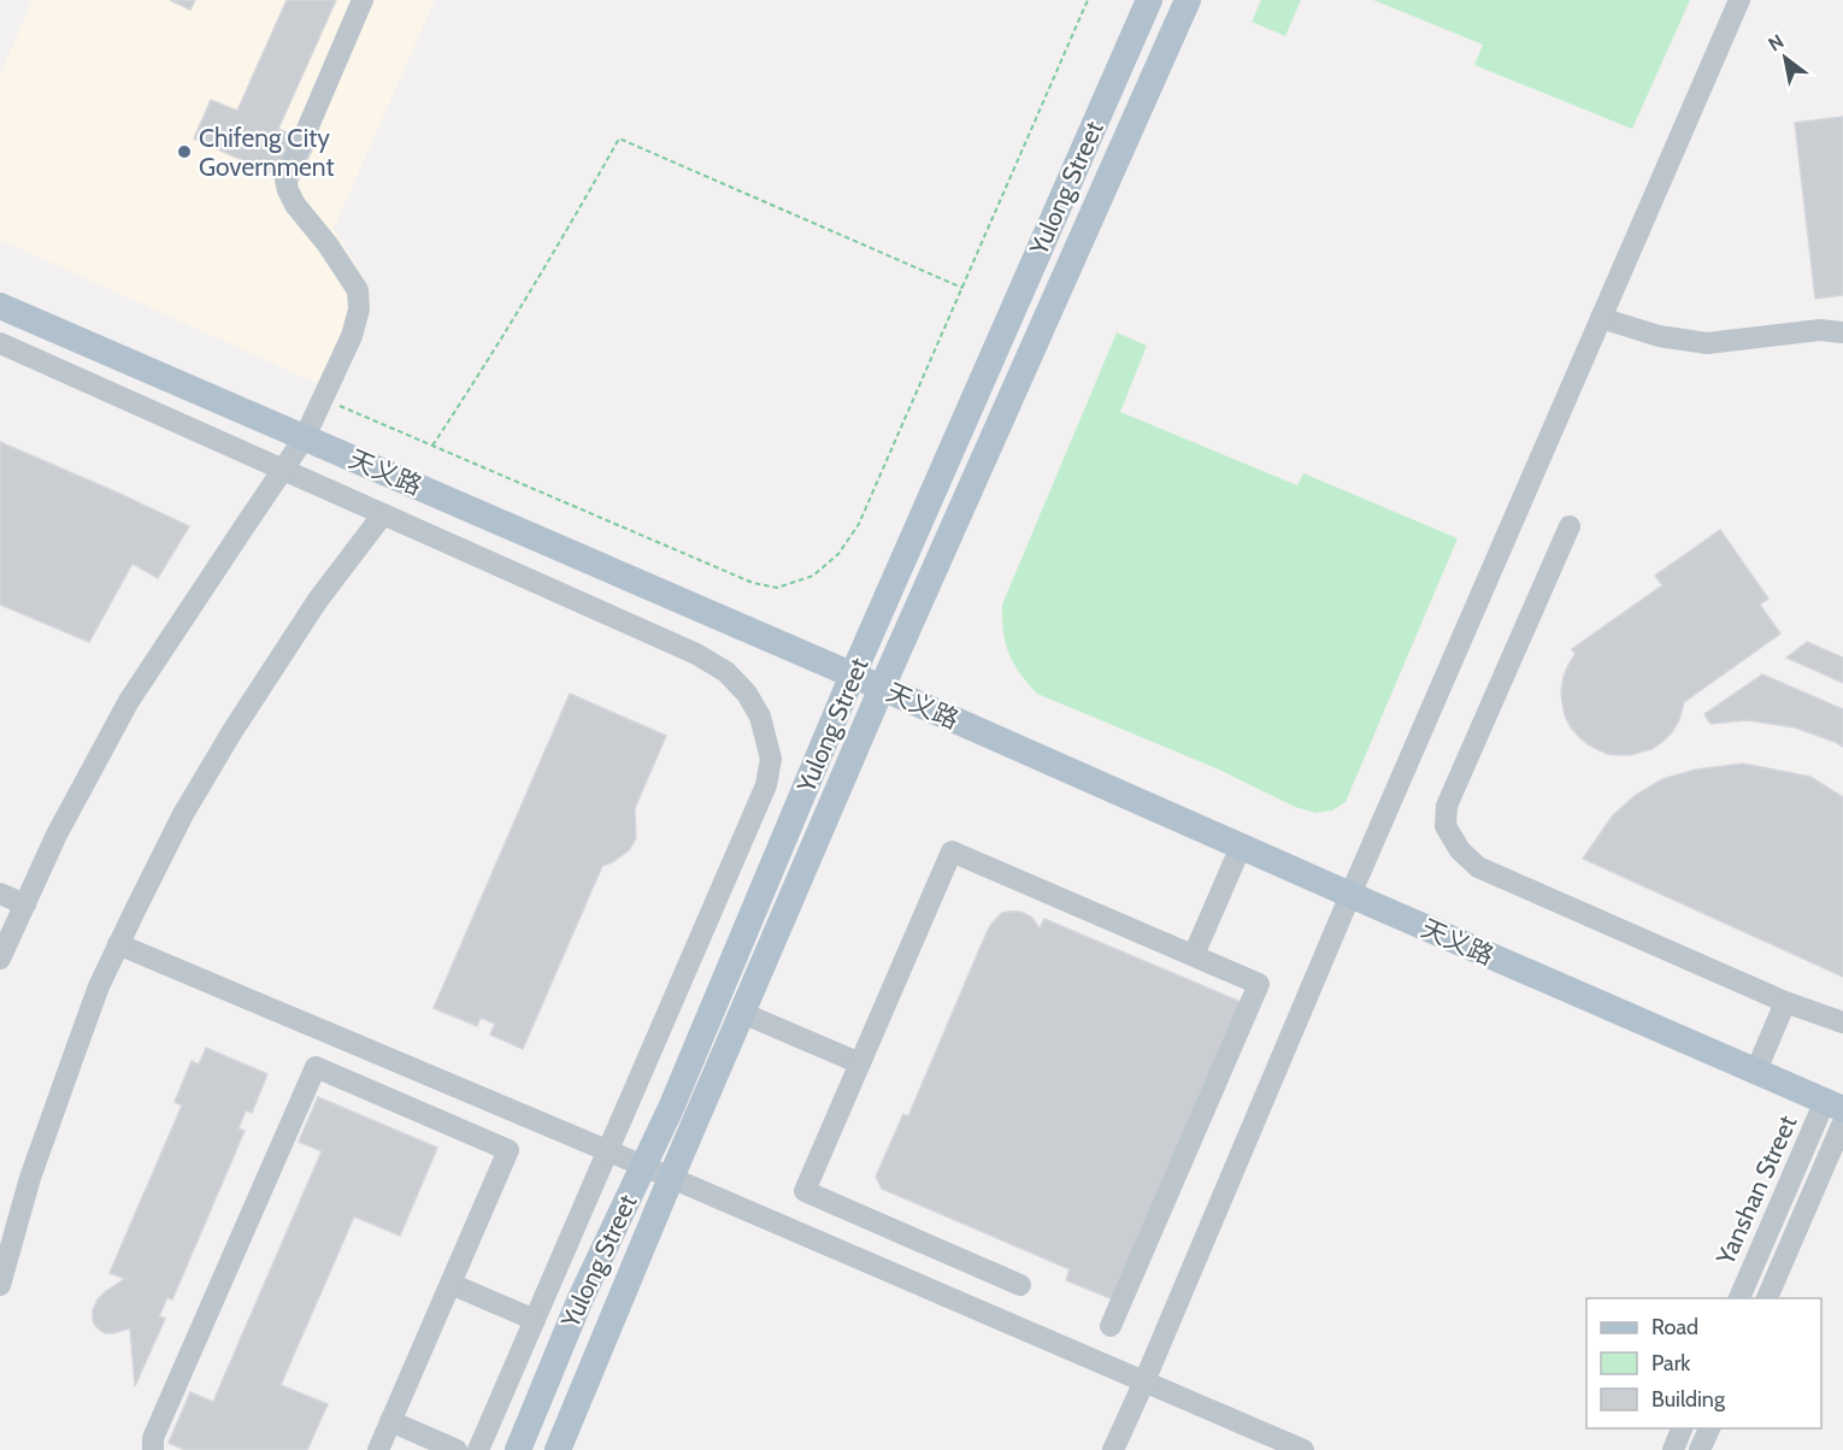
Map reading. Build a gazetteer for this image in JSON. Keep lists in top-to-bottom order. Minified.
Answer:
{"streets":{"main road":["Yulong Street","天义路"],"street":["Yanshan Street"]},"crossings":[["Yulong Street","天义路"],["天义路","Yanshan Street"]],"places":["Chifeng City Government"],"legend":["Road","Park","Building"],"north":"top left"}
